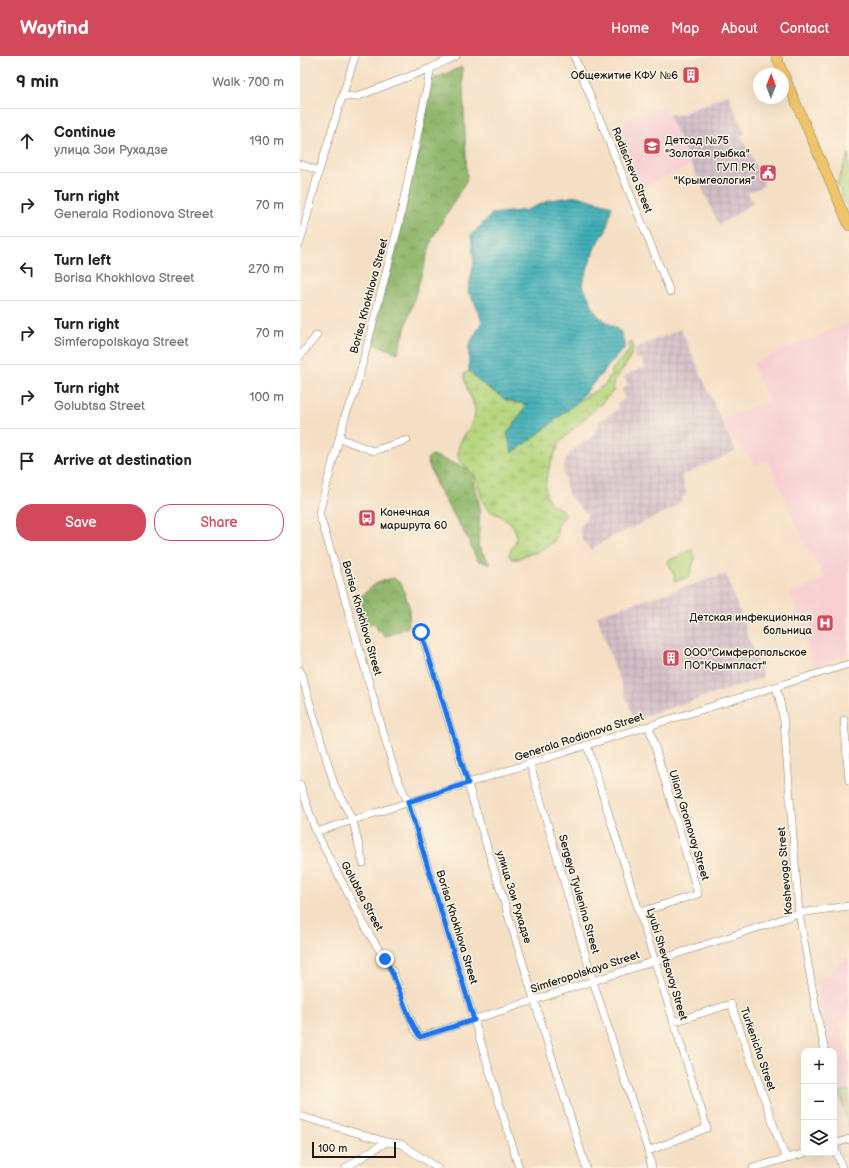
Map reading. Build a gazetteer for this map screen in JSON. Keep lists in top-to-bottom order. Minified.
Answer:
{"streets":{"street":["Radischeva Street","Borisa Khokhlova Street","Generala Rodionova Street","Uliany Gromovoy Street","Koshevogo Street","Sergeya Tyulenina Street","Golubtsa Street","улица Зои Рухадзе","Lyubi Shevtsovoy Street","Simferopolskaya Street","Turkenicha Street"]},"crossings":[["Borisa Khokhlova Street","Generala Rodionova Street"],["Borisa Khokhlova Street","Simferopolskaya Street"],["Generala Rodionova Street","Uliany Gromovoy Street"],["Generala Rodionova Street","Koshevogo Street"],["Generala Rodionova Street","Sergeya Tyulenina Street"],["Generala Rodionova Street","Golubtsa Street"],["Generala Rodionova Street","улица Зои Рухадзе"],["Generala Rodionova Street","Lyubi Shevtsovoy Street"],["Uliany Gromovoy Street","Lyubi Shevtsovoy Street"],["Koshevogo Street","Simferopolskaya Street"],["Sergeya Tyulenina Street","Lyubi Shevtsovoy Street"],["Sergeya Tyulenina Street","Simferopolskaya Street"],["Golubtsa Street","Simferopolskaya Street"],["улица Зои Рухадзе","Simferopolskaya Street"],["Lyubi Shevtsovoy Street","Simferopolskaya Street"],["Lyubi Shevtsovoy Street","Turkenicha Street"]],"places":{"building":["Общежитие КФУ №6","ООО\"Симферопольское ПО\"Крымпласт\""],"school or university":["Детсад №75 \"Золотая рыбка\""],"public building":["ГУП РК \"Крымгеология\""],"bus stop":["Конечная маршрута 60"],"hospital":["Детская инфекционная больница"]},"scale_bar":"100 m","north":"top","page":{"header":"Wayfind","nav":["Home","Map","About","Contact"],"heading":["9 min","Walk · 700 m"],"list":[["Continue","улица Зои Рухадзе","190 m"],["Turn right","Generala Rodionova Street","70 m"],["Turn left","Borisa Khokhlova Street","270 m"],["Turn right","Simferopolskaya Street","70 m"],["Turn right","Golubtsa Street","100 m"],"Arrive at destination"],"buttons":["Save","Share"],"map_buttons":["+","−"],"scale":"100 m"}}
